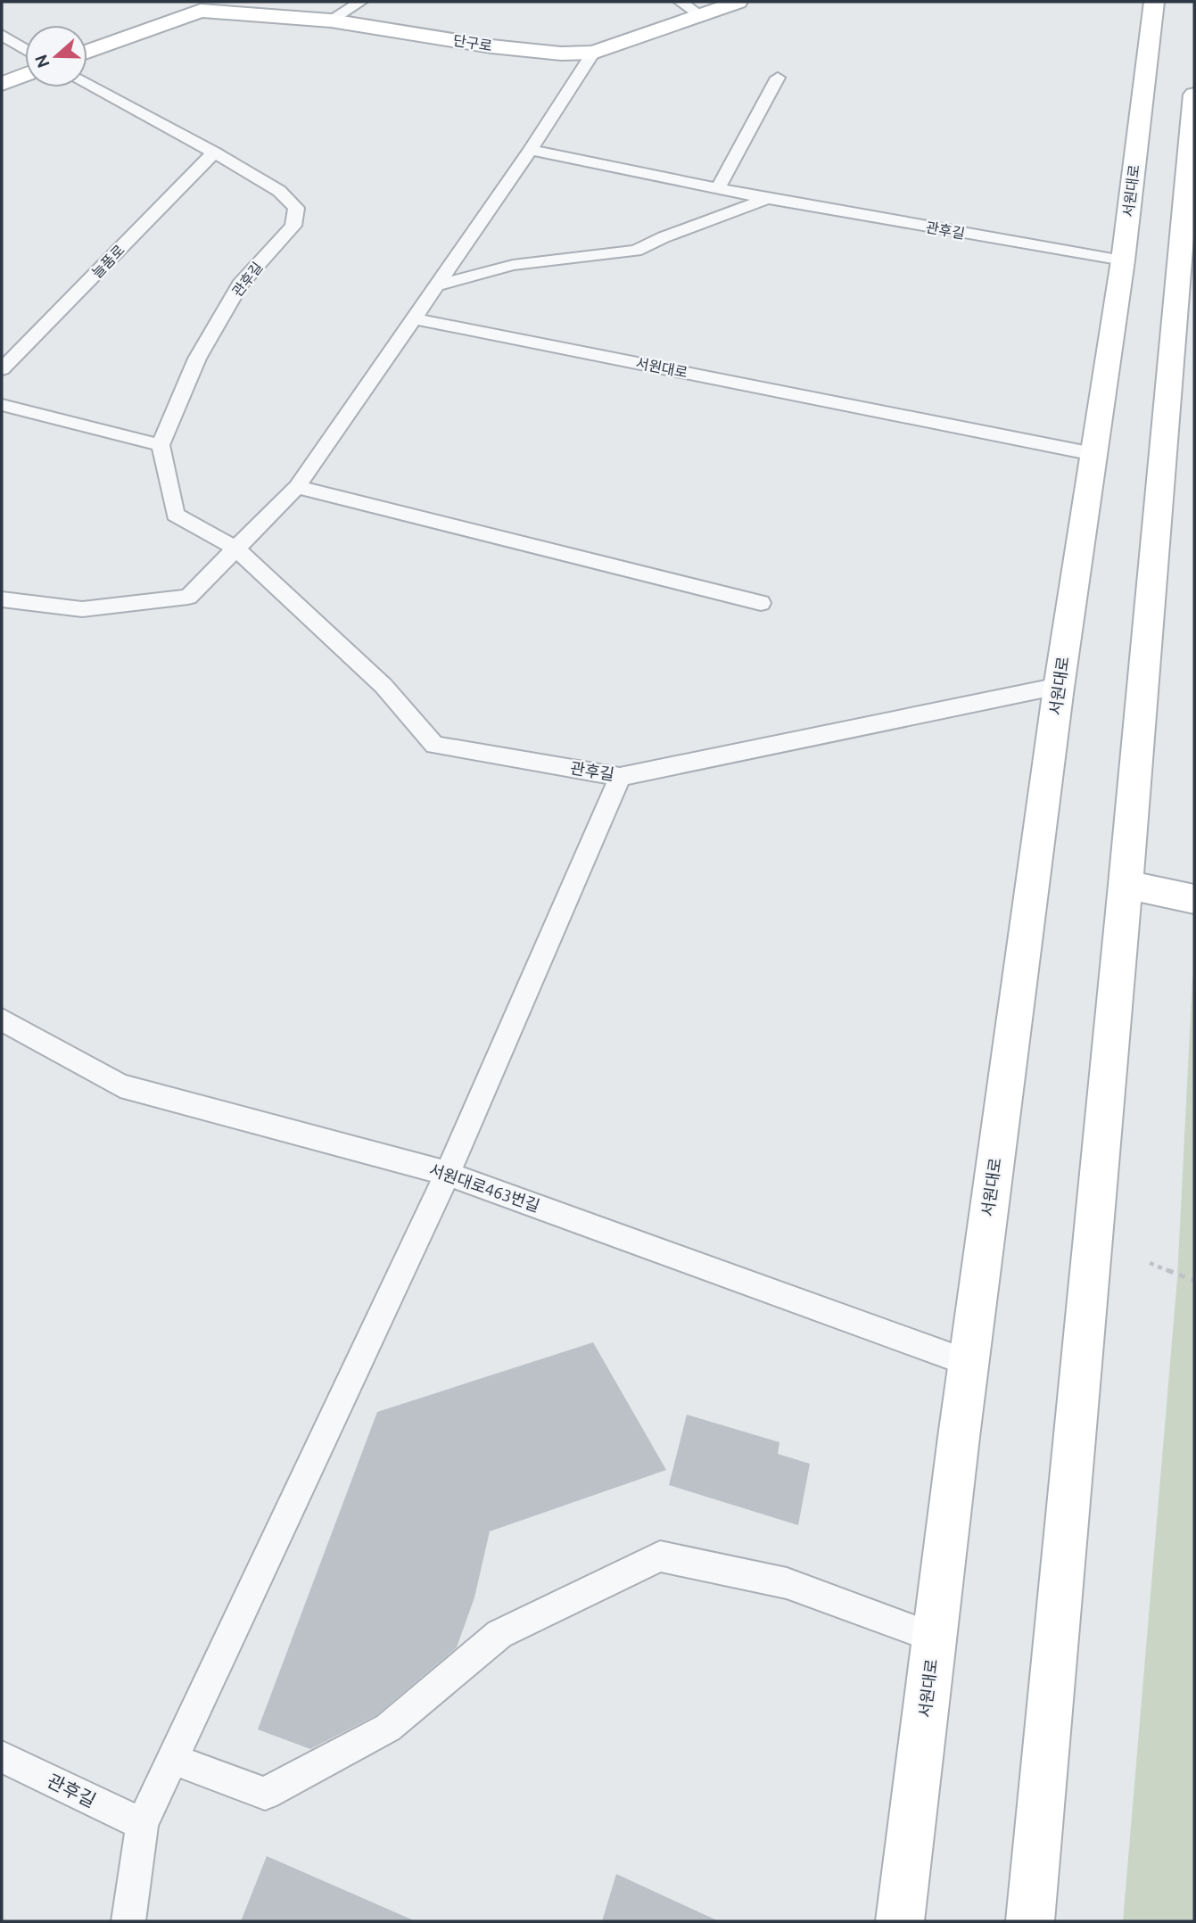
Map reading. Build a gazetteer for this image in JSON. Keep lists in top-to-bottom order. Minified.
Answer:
{"streets":{"street":["단구로","서원대로"],"lane":["관후길","늘품로","서원대로463번길"]},"crossings":[["서원대로","관후길"],["서원대로","서원대로463번길"],["관후길","늘품로"]],"north":"left"}
